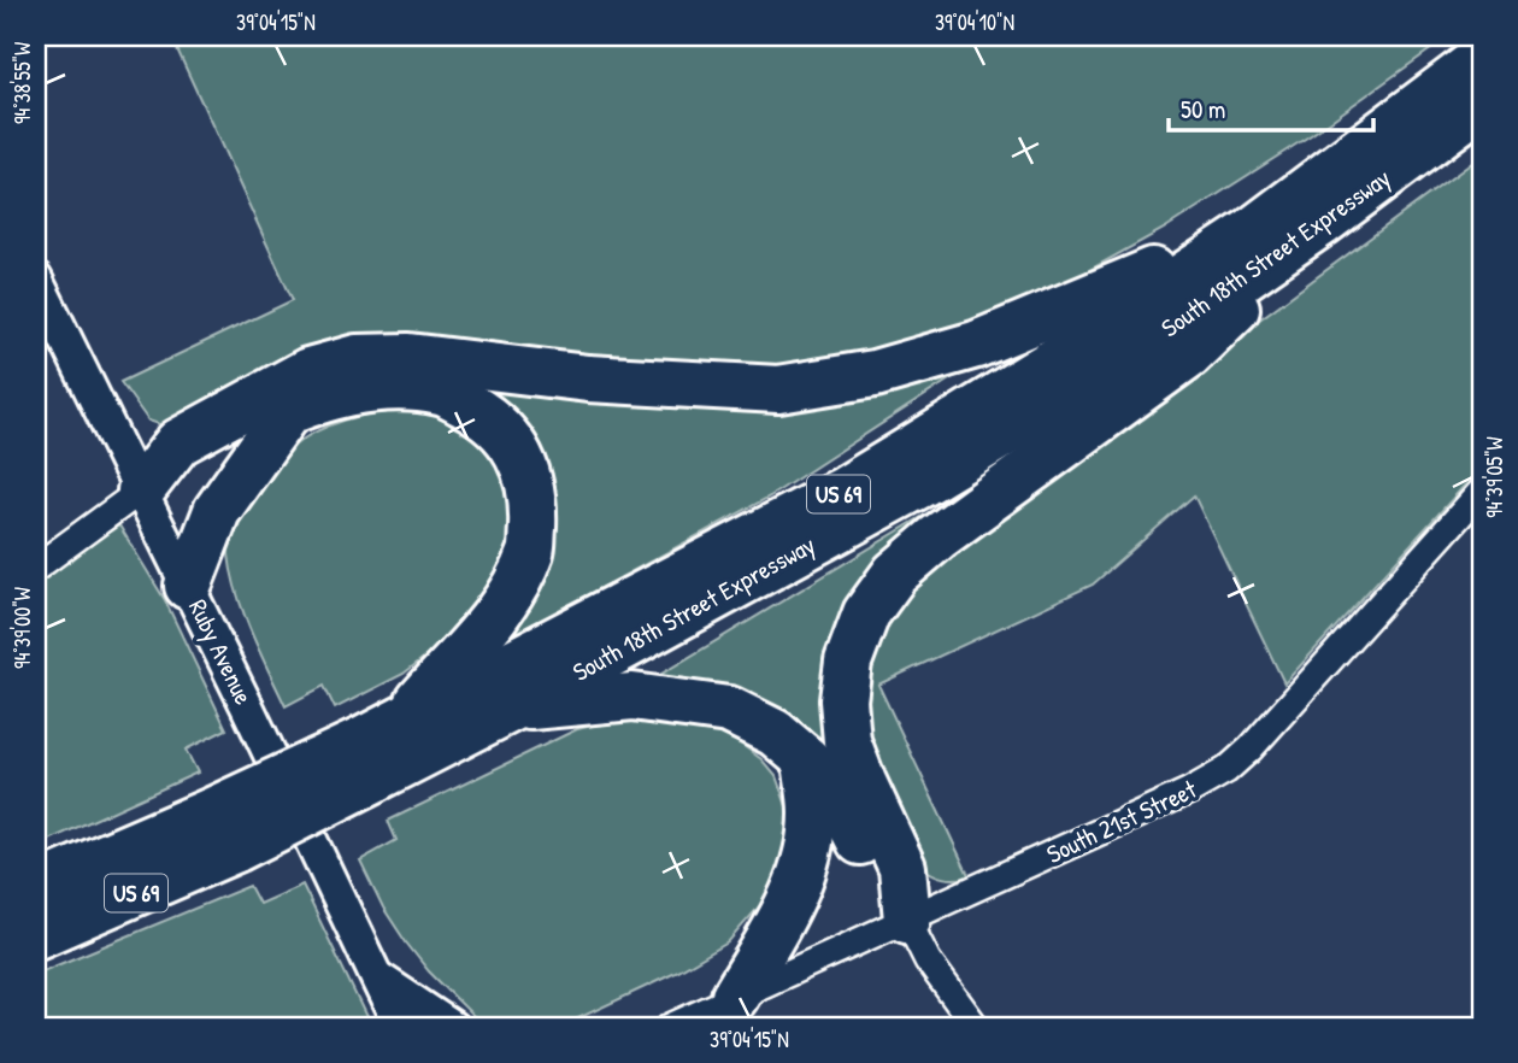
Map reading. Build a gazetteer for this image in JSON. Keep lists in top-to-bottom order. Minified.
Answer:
{"streets":{"highway":["South 18th Street Expressway","US 69"],"street":["Ruby Avenue","South 21st Street"]},"scale_bar":"50 m","coordinates":["39°04'15\"N","39°04'10\"N","94°38'55\"W","94°39'05\"W","94°39'00\"W"]}
